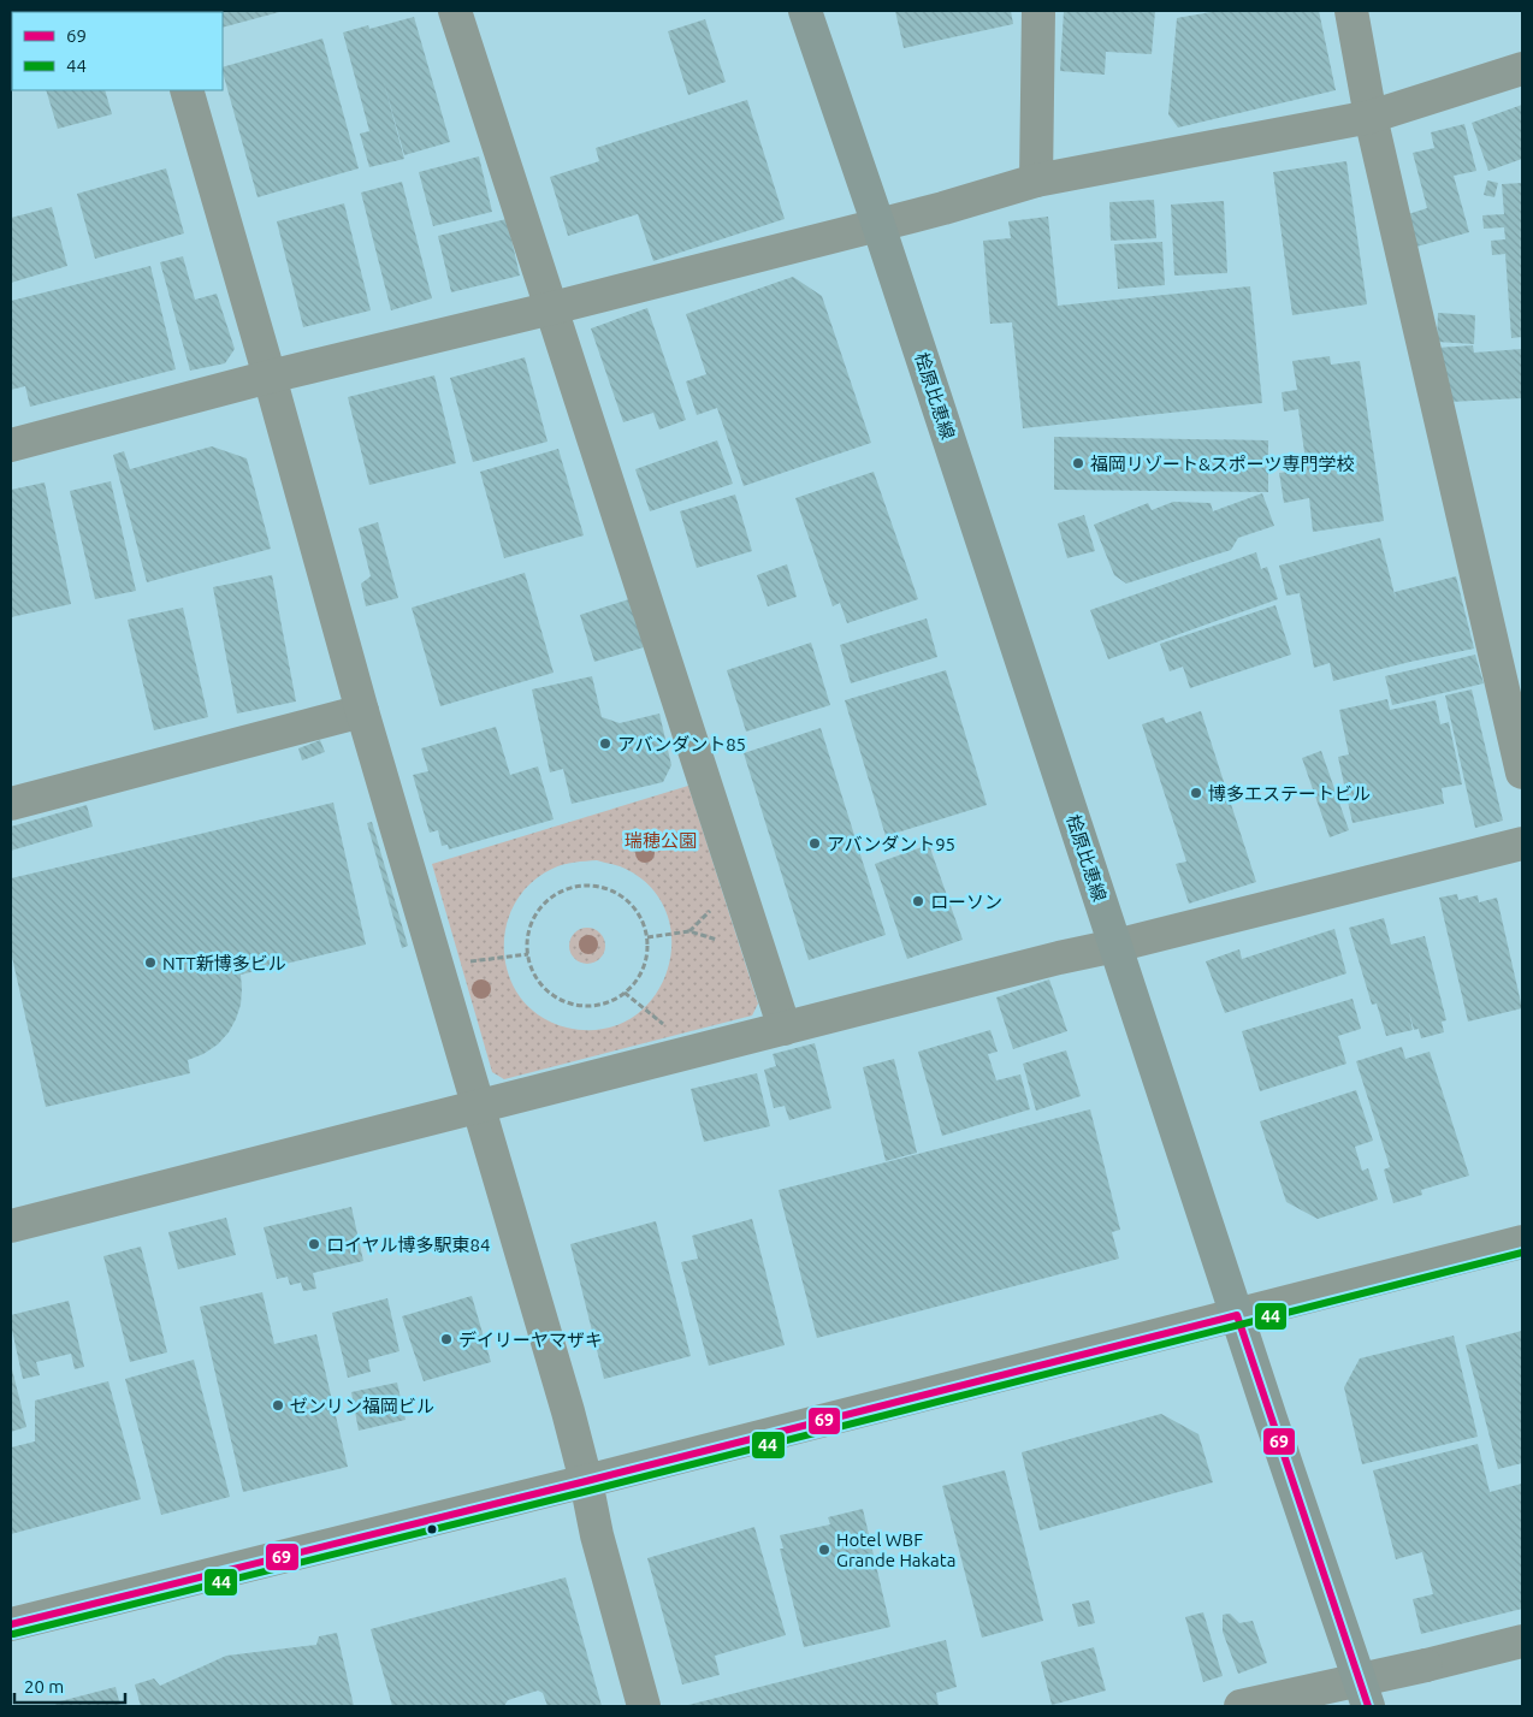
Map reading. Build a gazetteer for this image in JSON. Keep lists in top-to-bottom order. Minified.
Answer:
{"streets":{"main road":["桧原比恵線"]},"parks":["瑞穂公園"],"places":["福岡リゾート&スポーツ専門学校","アバンダント85","博多エステートビル","アバンダント95","ローソン","NTT新博多ビル","ロイヤル博多駅東84","デイリーヤマザキ","ゼンリン福岡ビル","Hotel WBF Grande Hakata"],"lines":["transit line 44","transit line 69"],"legend":["69","44"],"scale_bar":"20 m"}
